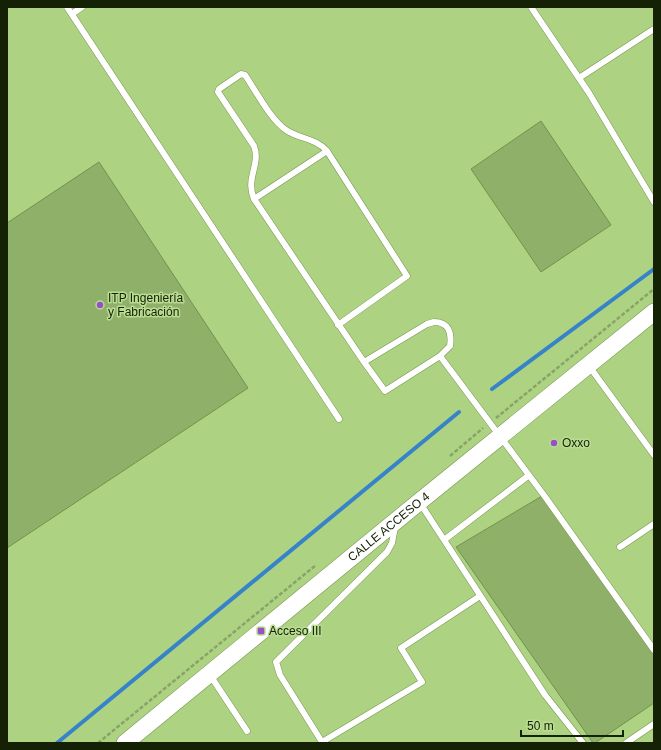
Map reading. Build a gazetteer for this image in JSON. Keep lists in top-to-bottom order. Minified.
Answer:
{"streets":{"street":["CALLE ACCESO 4"]},"places":{"other":["ITP Ingeniería y Fabricación","Oxxo"],"transit":["Acceso III"]},"scale_bar":"50 m"}
